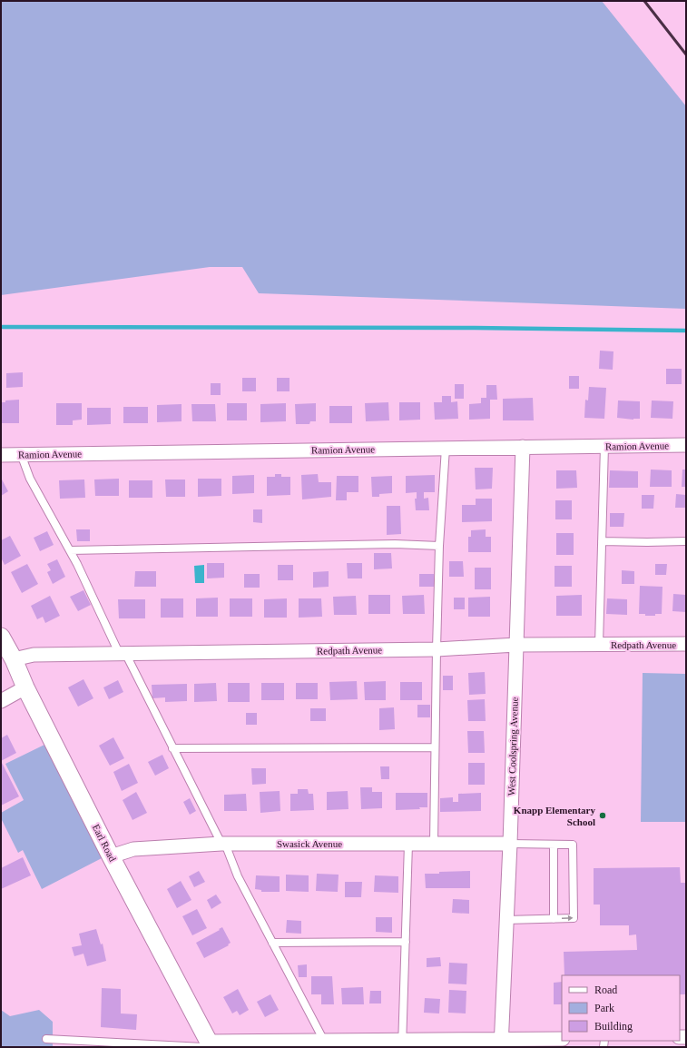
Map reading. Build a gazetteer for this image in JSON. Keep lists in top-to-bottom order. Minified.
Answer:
{"streets":{"street":["Ramion Avenue","Redpath Avenue","West Coolspring Avenue","Earl Road","Swasick Avenue"]},"crossings":[["Ramion Avenue","West Coolspring Avenue"],["Redpath Avenue","West Coolspring Avenue"],["Redpath Avenue","Earl Road"],["West Coolspring Avenue","Swasick Avenue"],["Earl Road","Swasick Avenue"]],"places":["Knapp Elementary School"],"legend":["Road","Park","Building"]}
